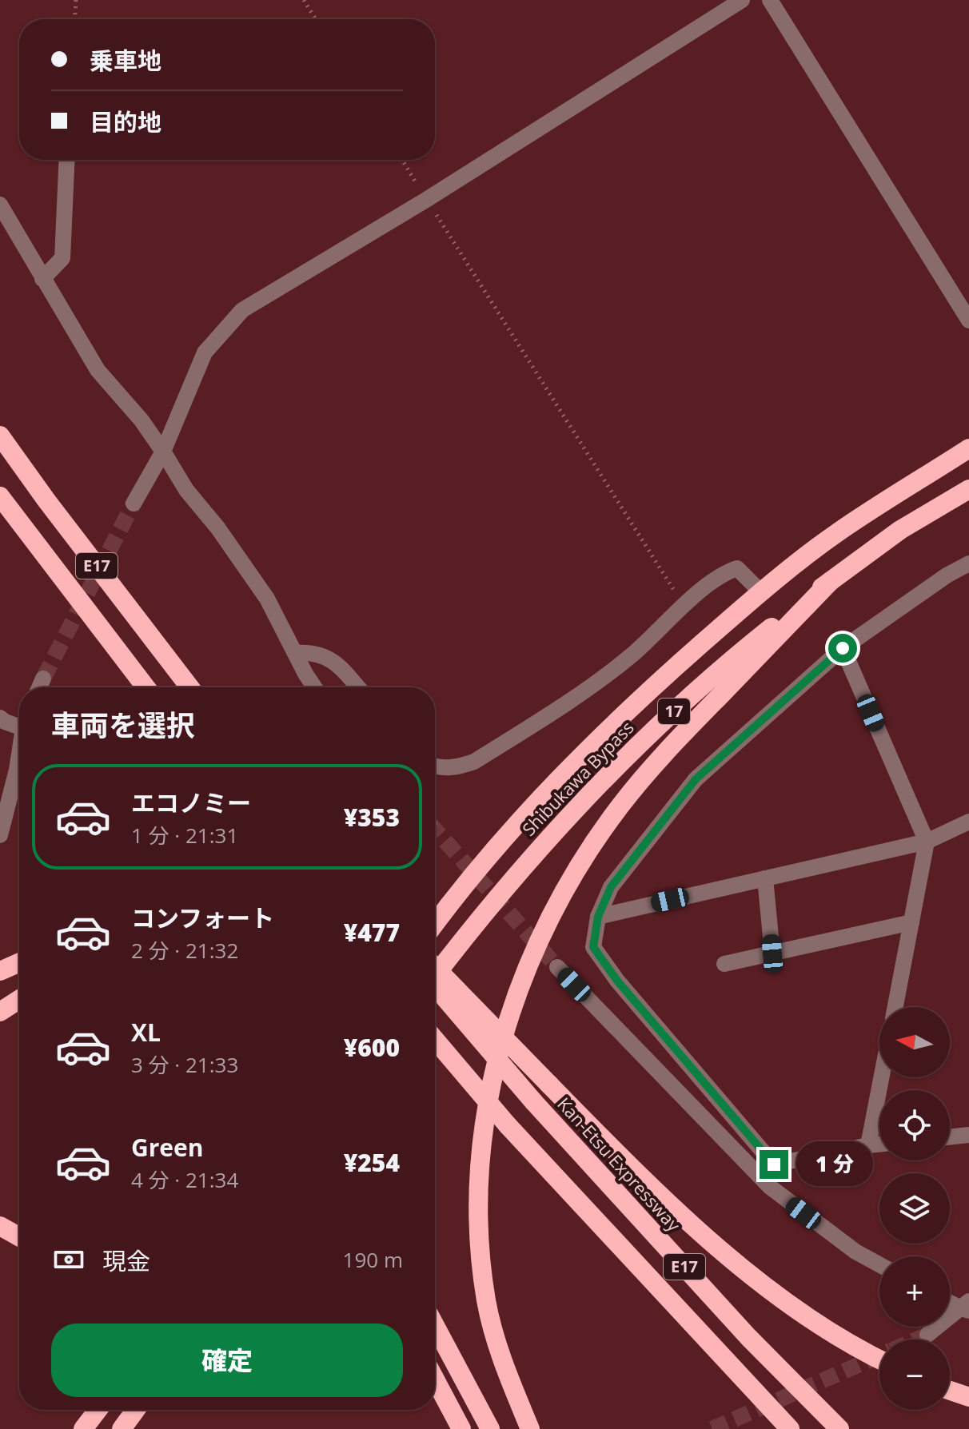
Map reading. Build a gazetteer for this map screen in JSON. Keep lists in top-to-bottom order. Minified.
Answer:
{"streets":{"highway":["E17","17","Shibukawa Bypass","Kan-Etsu Expressway"]},"north":"left","page":{"banner":["乗車地","目的地"],"heading":"車両を選択","list":[{"name":"エコノミー","note":"1 分 · 21:31","value":"¥353"},{"name":"コンフォート","note":"2 分 · 21:32","value":"¥477"},{"name":"XL","note":"3 分 · 21:33","value":"¥600"},{"name":"Green","note":"4 分 · 21:34","value":"¥254"}],"map_buttons":["+","−"],"bubble":"1 分","pay":["現金","190 m"],"buttons":"確定"}}
